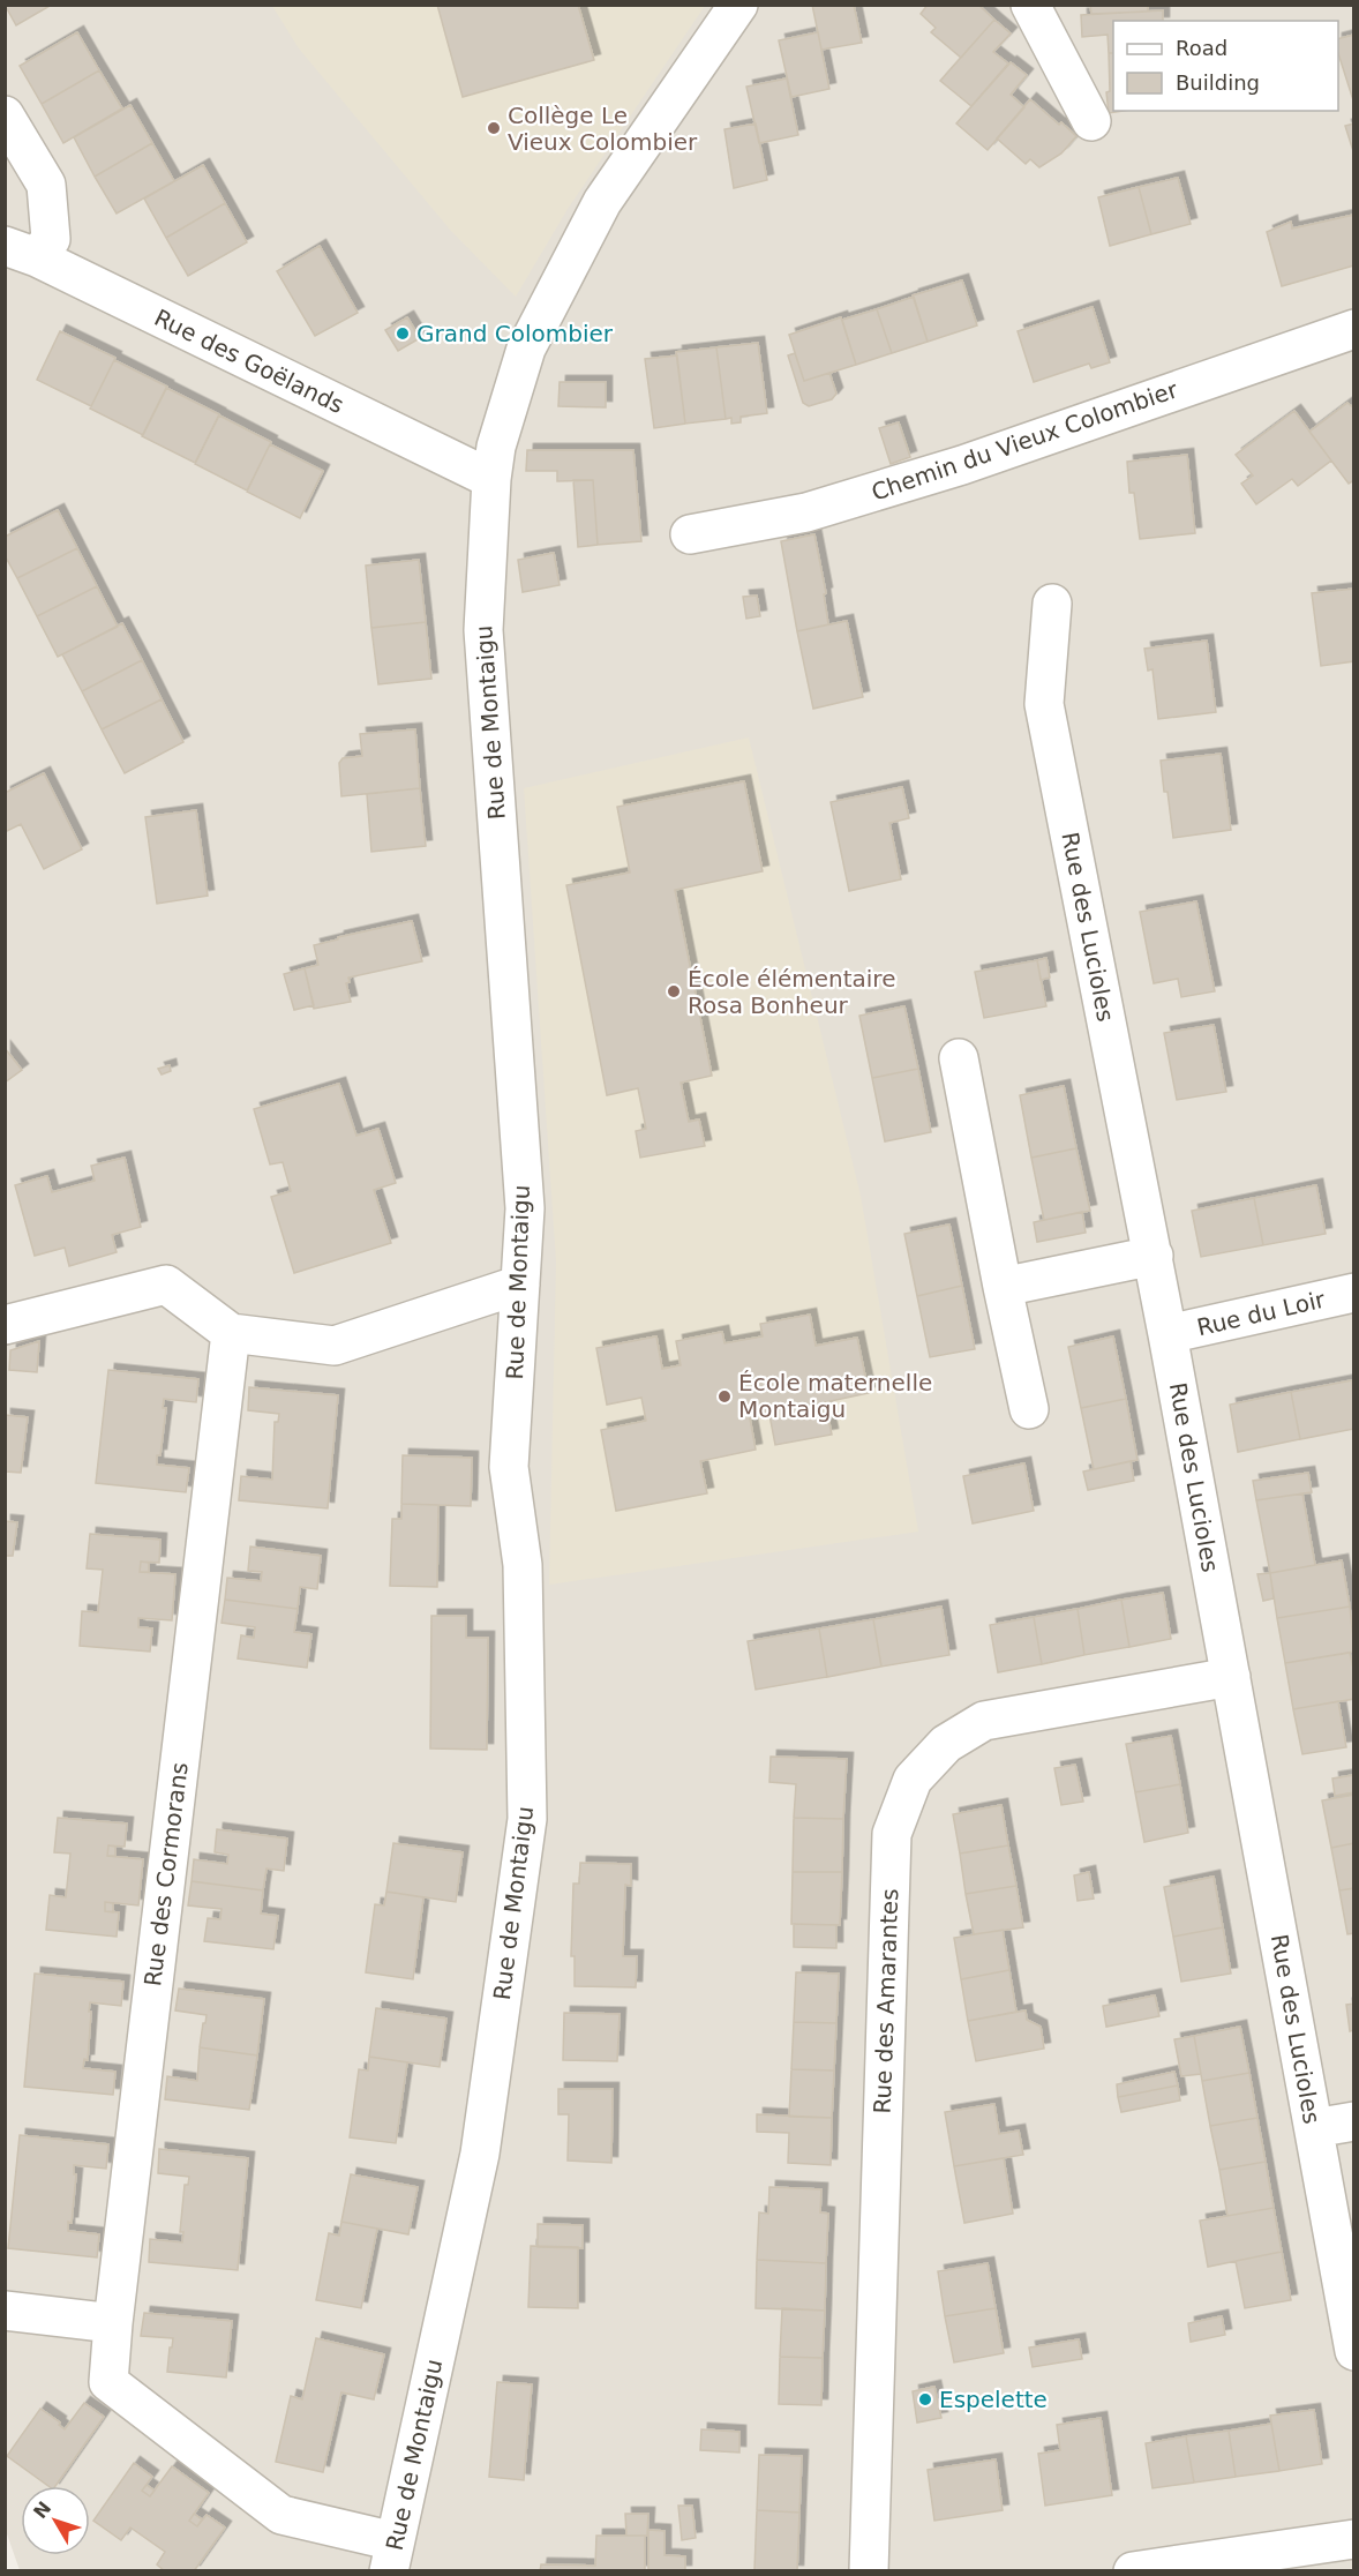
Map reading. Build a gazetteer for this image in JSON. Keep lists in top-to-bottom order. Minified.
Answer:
{"streets":{"street":["Rue des Goëlands","Chemin du Vieux Colombier","Rue de Montaigu","Rue des Lucioles","Rue du Loir","Rue des Cormorans","Rue des Amarantes"]},"crossings":[["Rue des Goëlands","Rue de Montaigu"],["Rue de Montaigu","Rue des Cormorans"],["Rue des Lucioles","Rue du Loir"],["Rue des Lucioles","Rue des Amarantes"]],"places":["Collège Le Vieux Colombier","Grand Colombier","École élémentaire Rosa Bonheur","École maternelle Montaigu","Espelette"],"legend":["Road","Building"],"north":"top left"}
